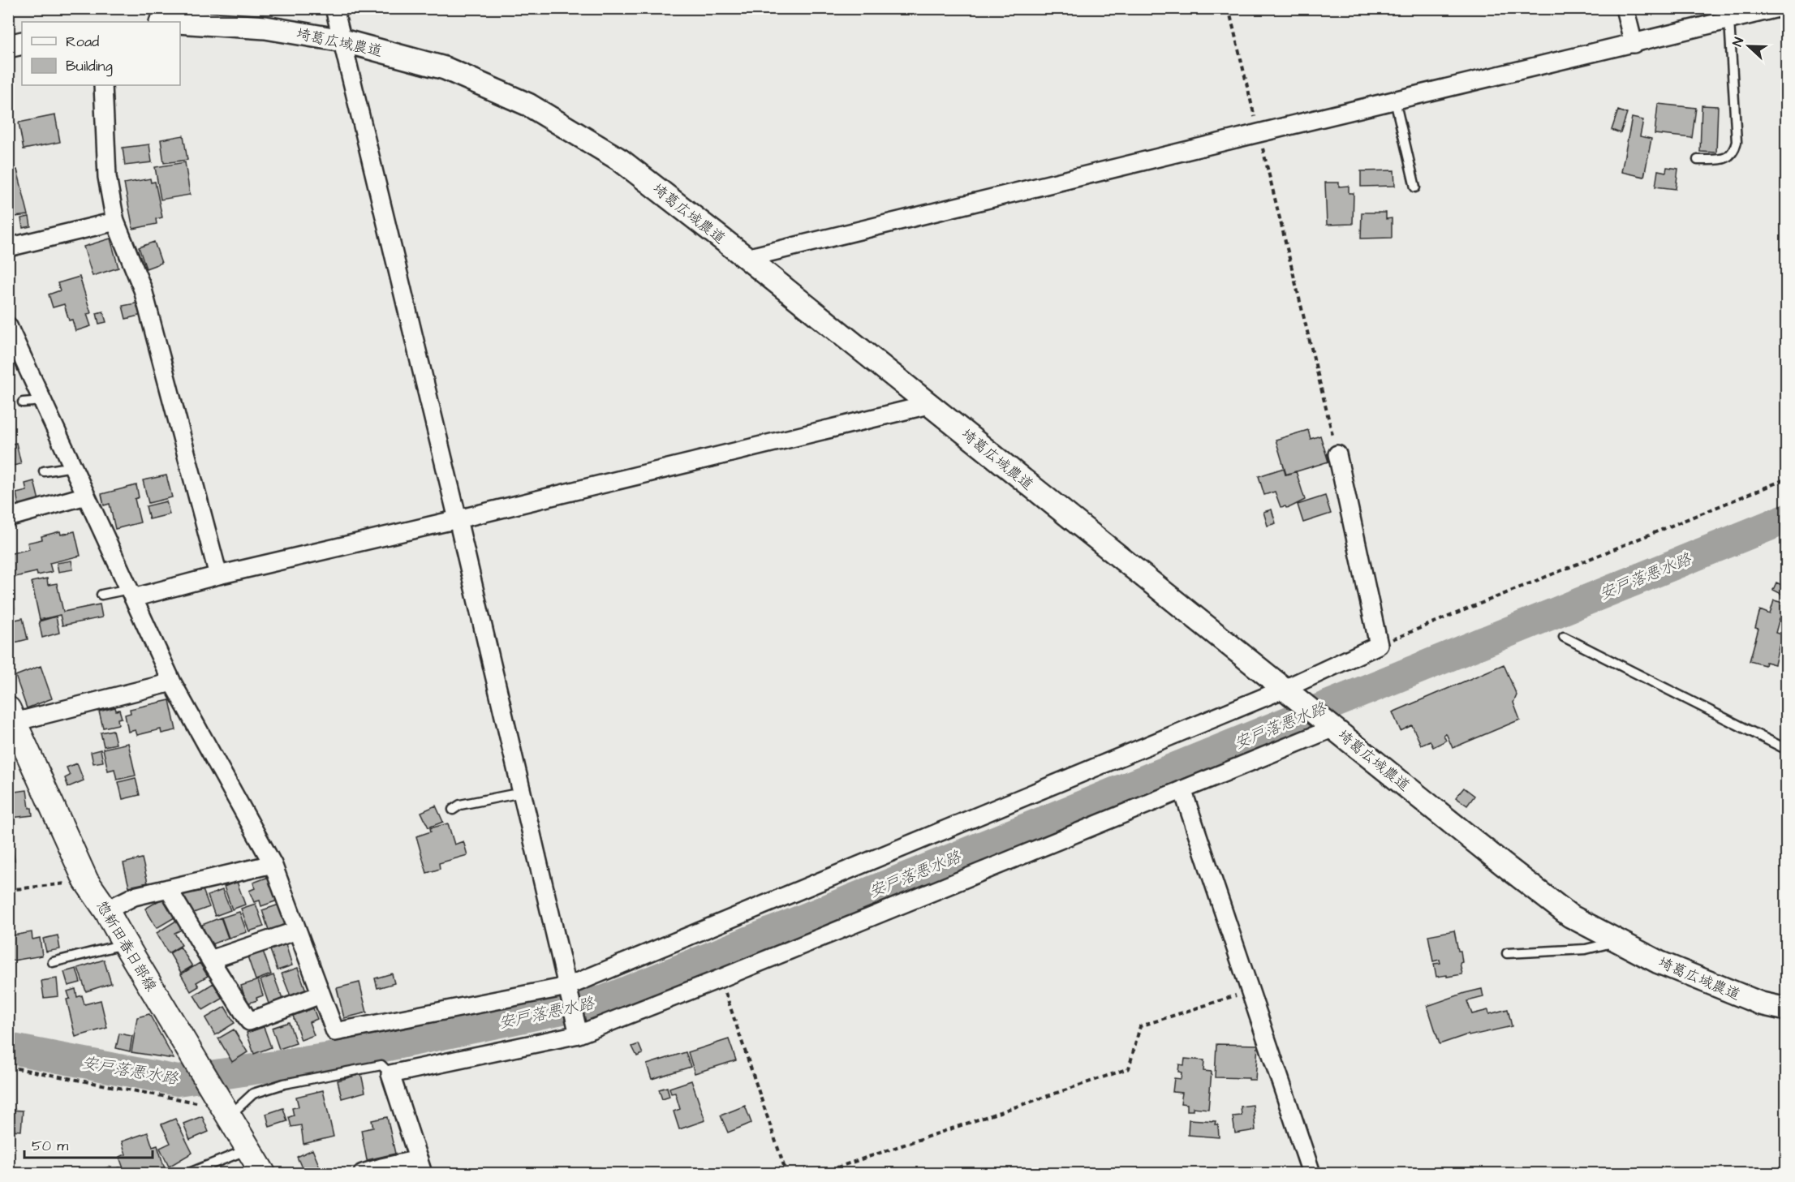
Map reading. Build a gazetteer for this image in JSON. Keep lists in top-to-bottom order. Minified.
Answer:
{"streets":{"main road":["惣新田春日部線"],"street":["埼葛広域農道"]},"water":["安戸落悪水路"],"legend":["Road","Building"],"scale_bar":"50 m","north":"left"}
